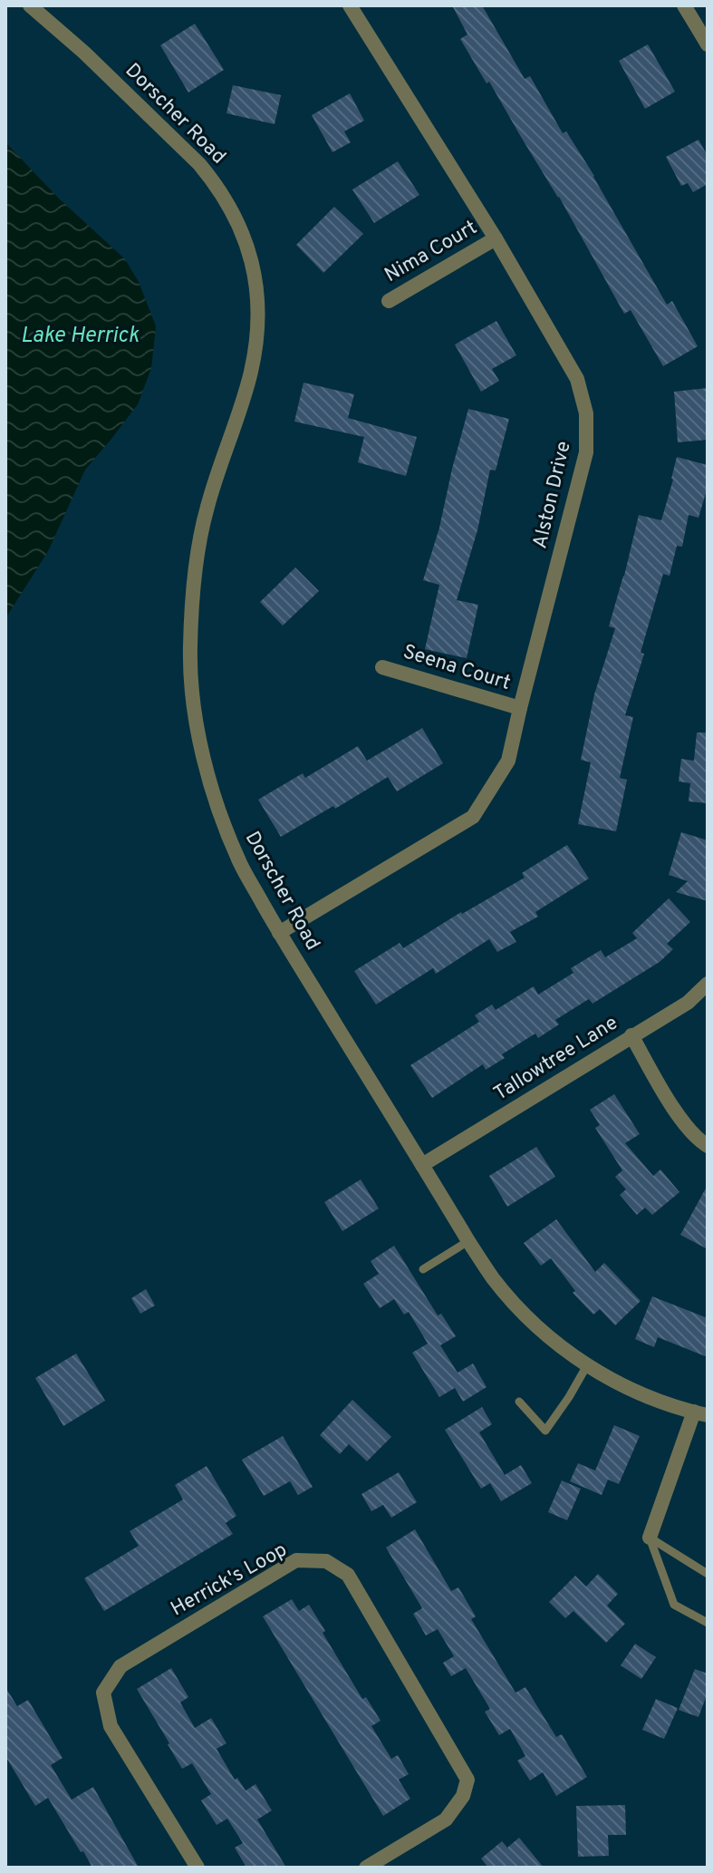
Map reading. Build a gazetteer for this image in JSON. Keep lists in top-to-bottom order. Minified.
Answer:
{"streets":{"street":["Dorscher Road","Nima Court","Alston Drive","Seena Court","Tallowtree Lane","Herrick's Loop"]},"crossings":[["Dorscher Road","Alston Drive"],["Dorscher Road","Tallowtree Lane"],["Nima Court","Alston Drive"],["Alston Drive","Seena Court"]],"water":["Lake Herrick"]}
